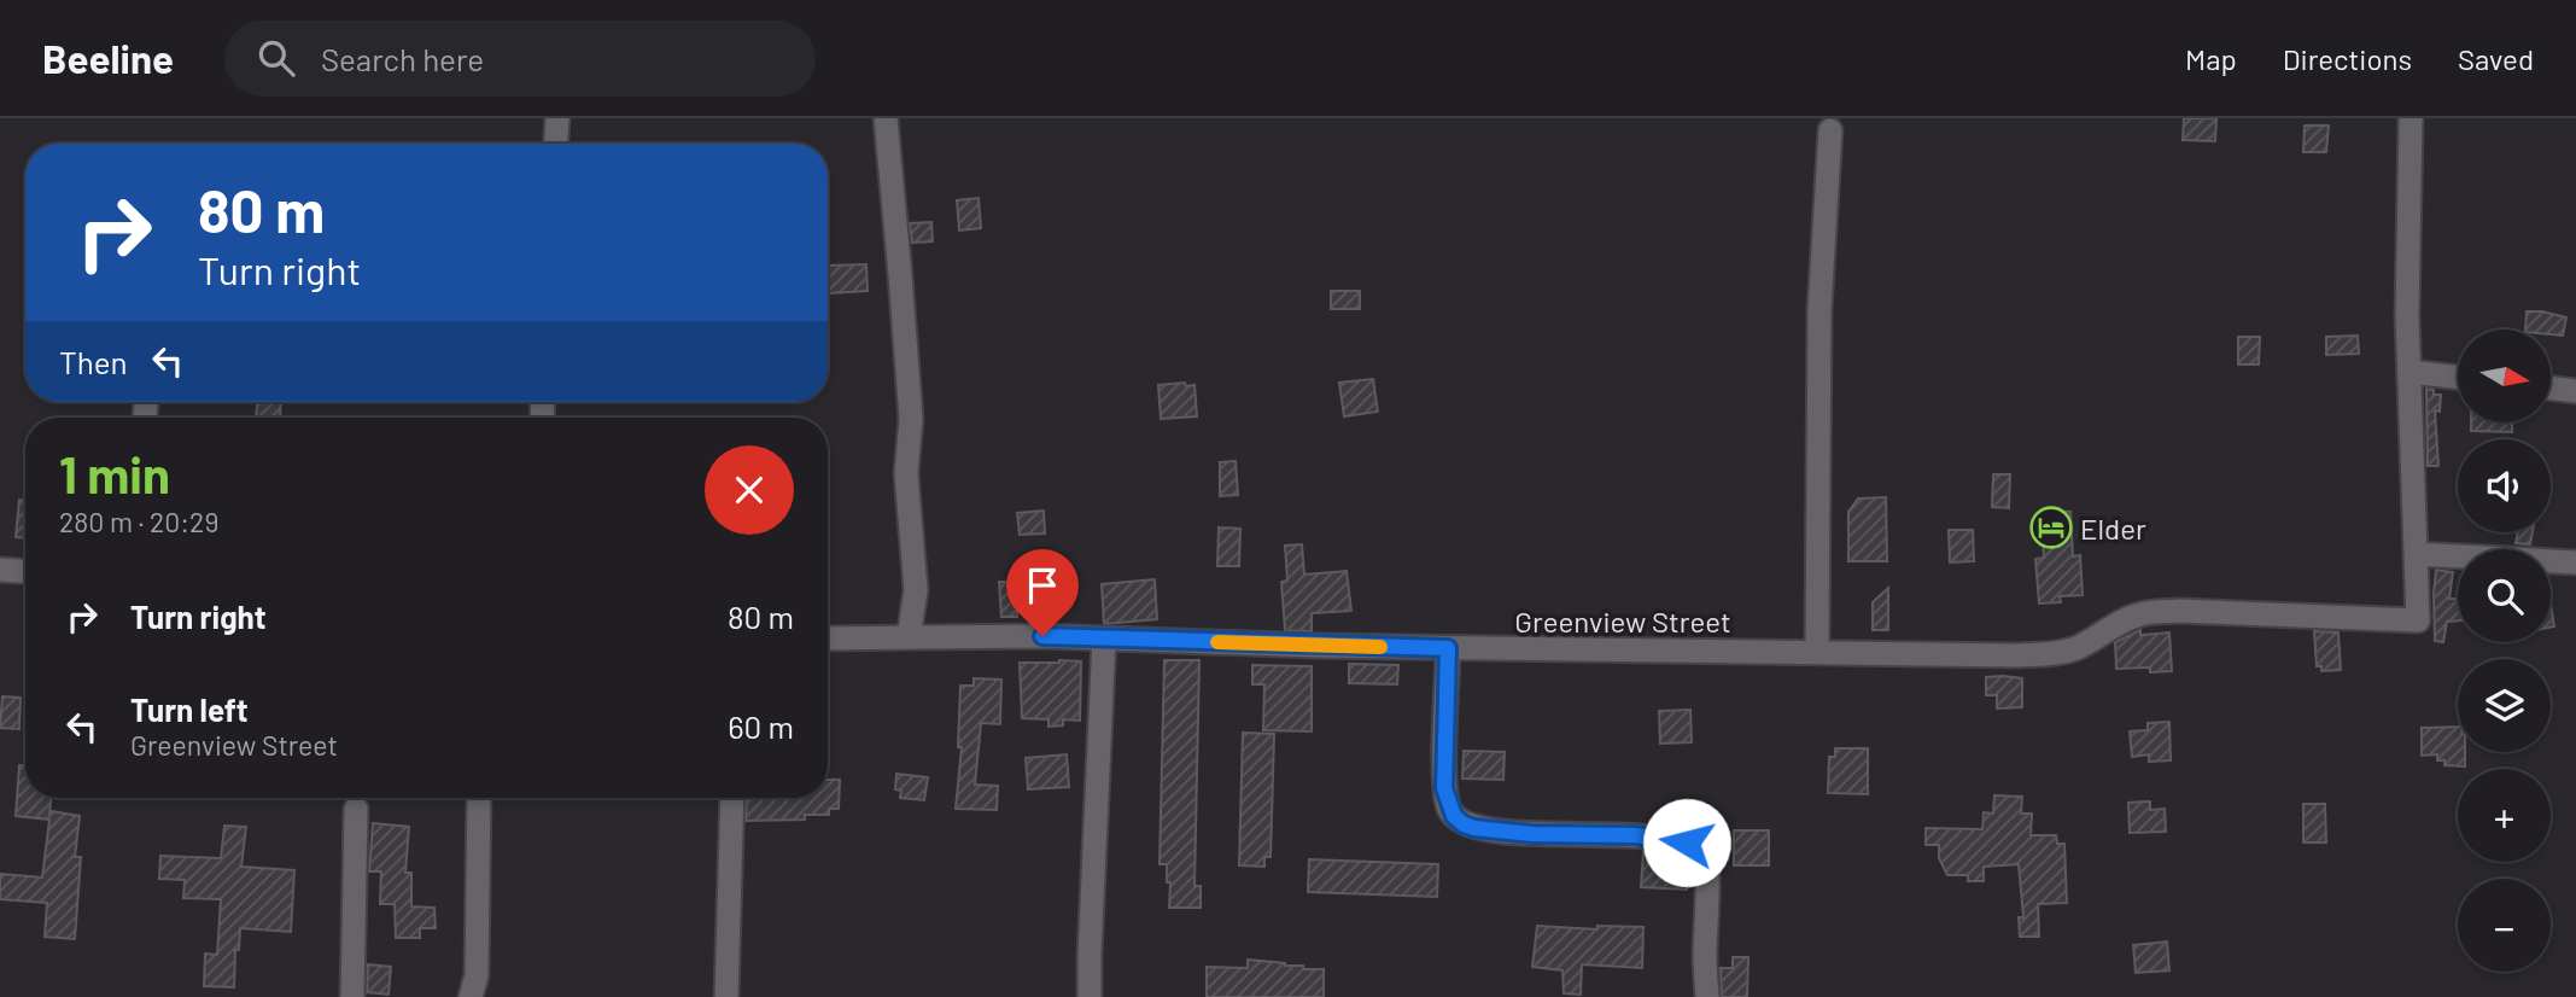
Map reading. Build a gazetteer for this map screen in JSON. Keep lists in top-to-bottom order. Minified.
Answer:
{"streets":{"street":["Greenview Street"]},"places":{"hotel":["Elder"]},"north":"right","page":{"header":"Beeline","search":"Search here","nav":["Map","Directions","Saved"],"turn":["80 m","Turn right"],"then":"Then","map_buttons":["+","−"],"heading":["1 min","280 m · 20:29"],"list":[{"name":"Turn right","value":"80 m"},{"name":"Turn left","note":"Greenview Street","value":"60 m"}]}}
